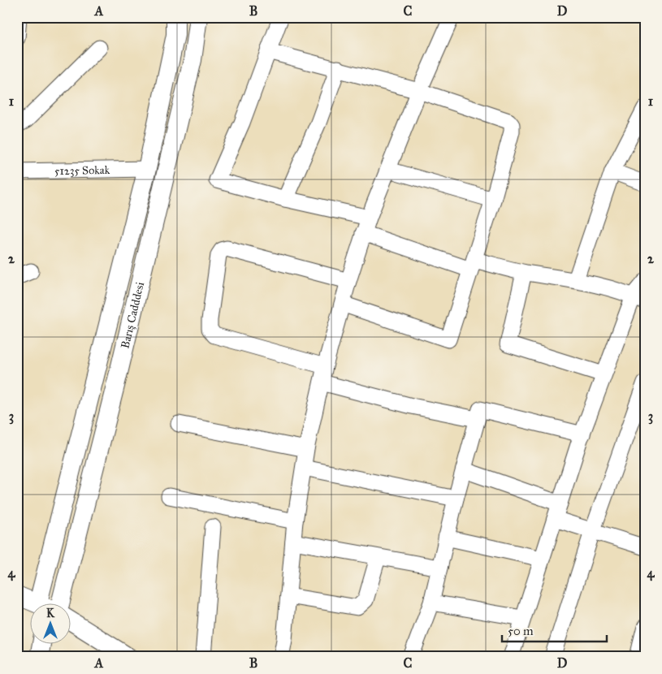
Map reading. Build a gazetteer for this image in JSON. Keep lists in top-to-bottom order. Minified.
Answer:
{"streets":{"main road":["Barış Cadddesi"],"street":["51235 Sokak"]},"crossings":[["51235 Sokak","Barış Cadddesi"]],"scale_bar":"50 m","north":"top","grid":{"columns":["A","B","C","D"],"rows":["1","2","3","4"]}}
